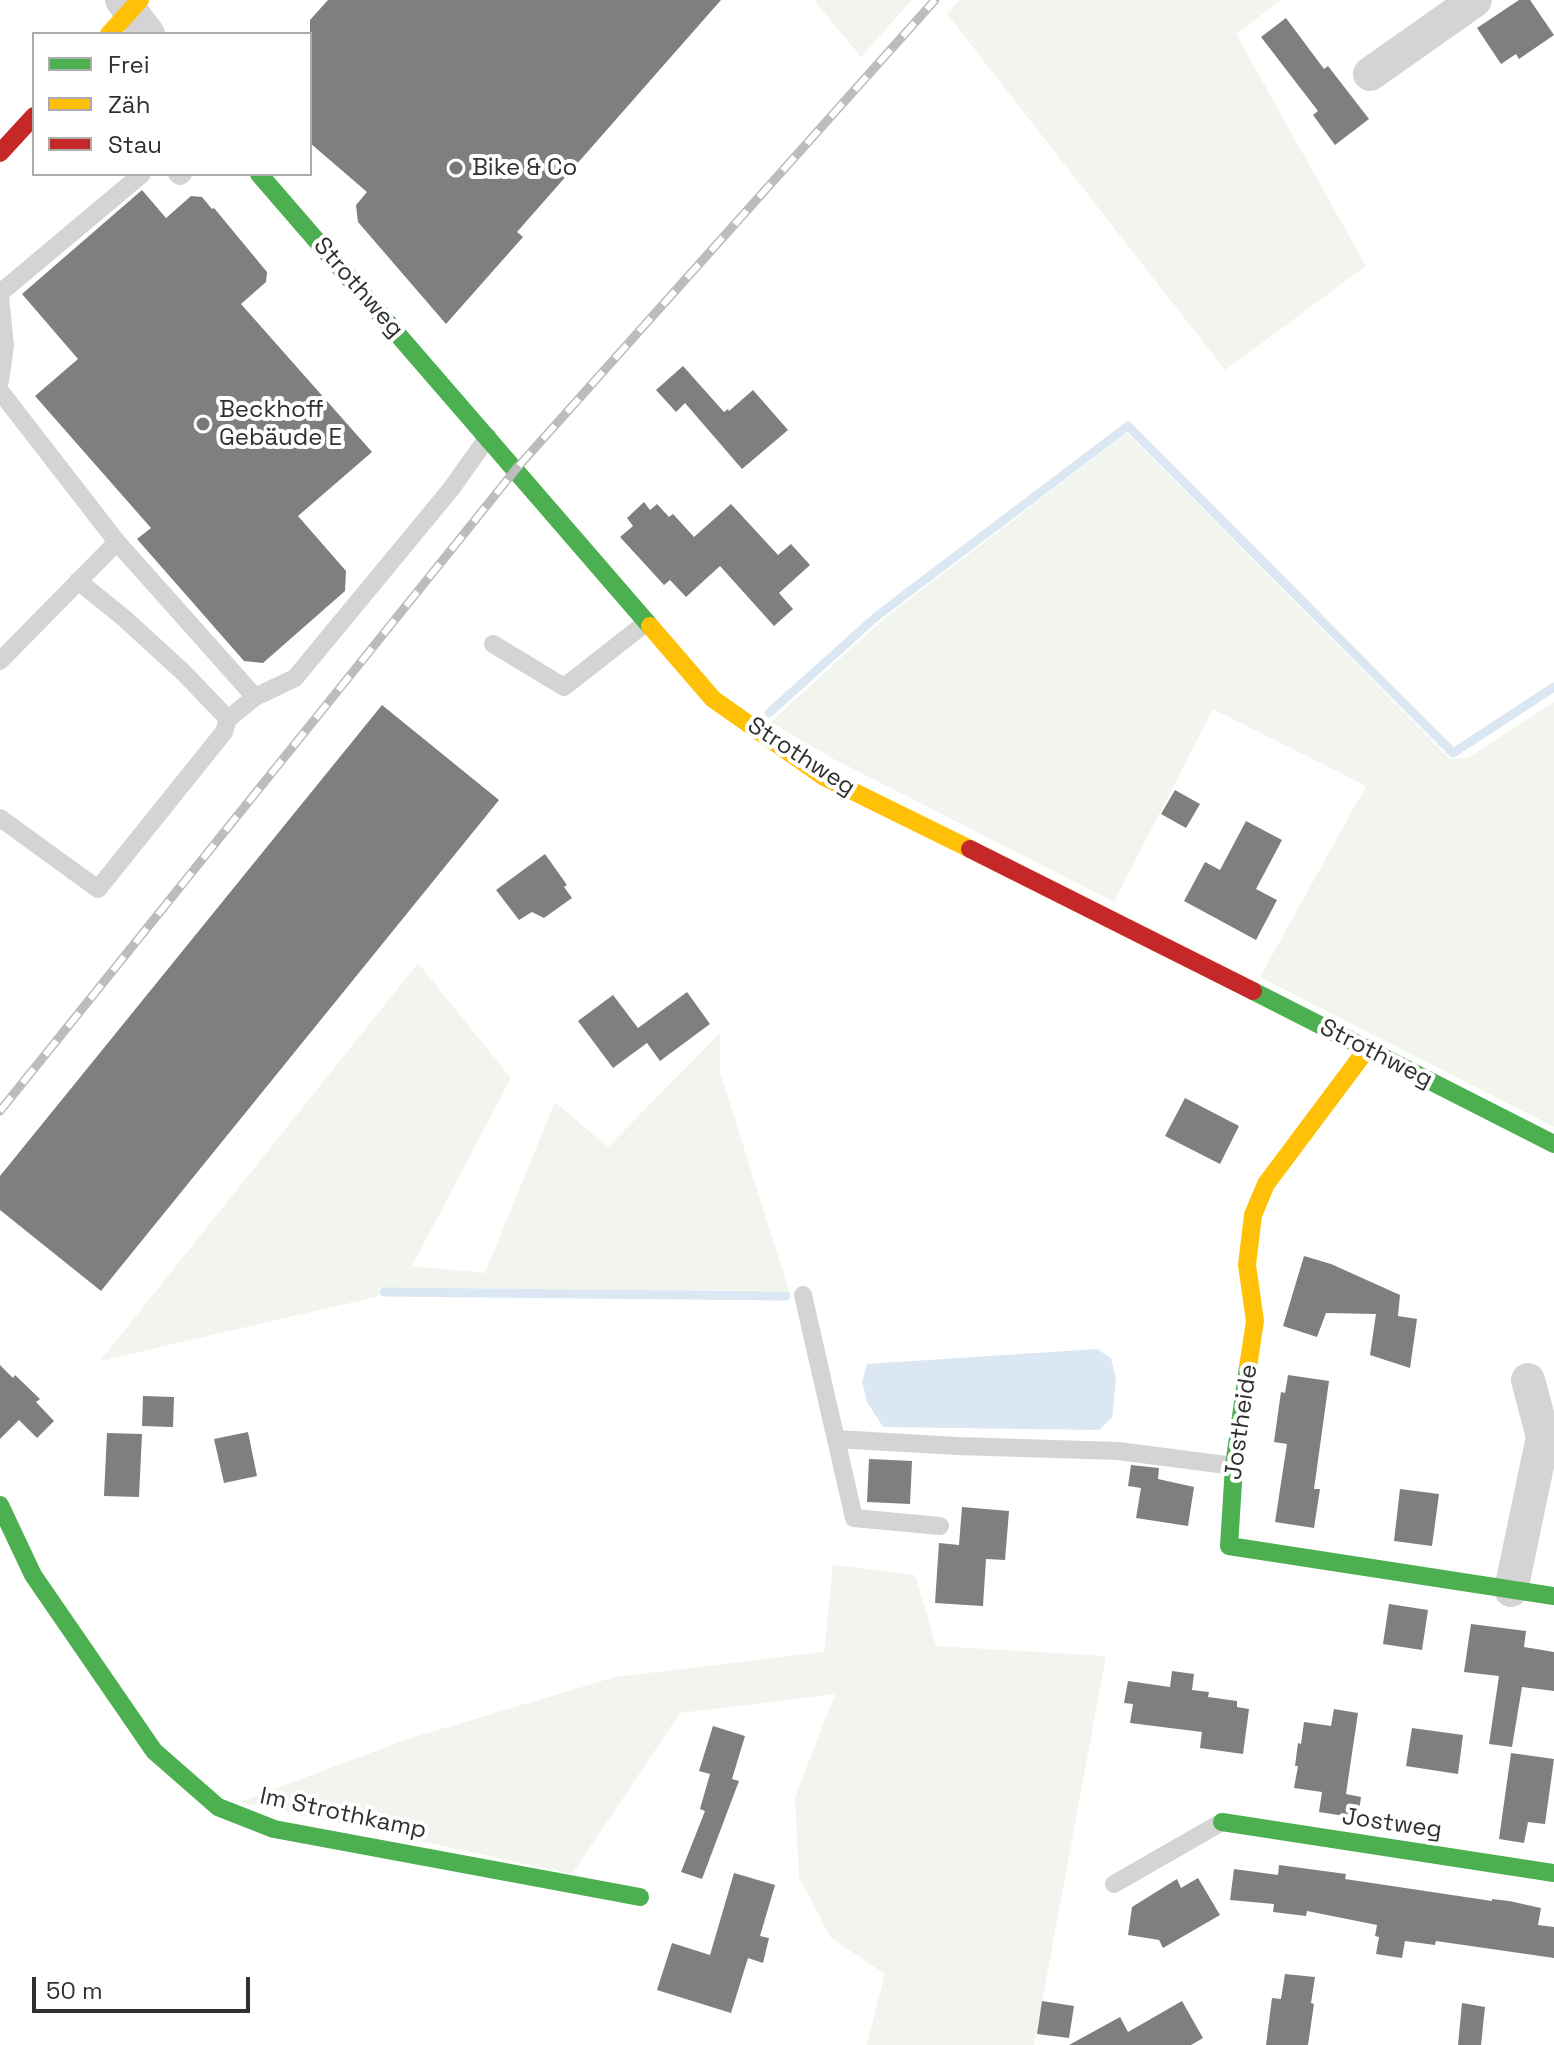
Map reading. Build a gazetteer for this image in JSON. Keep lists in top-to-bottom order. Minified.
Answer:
{"streets":{"street":["Strothweg","Jostheide","Im Strothkamp","Jostweg"]},"crossings":[["Strothweg","Jostheide"]],"places":["Bike & Co","Beckhoff Gebäude E"],"legend":["Frei","Zäh","Stau"],"scale_bar":"50 m"}
